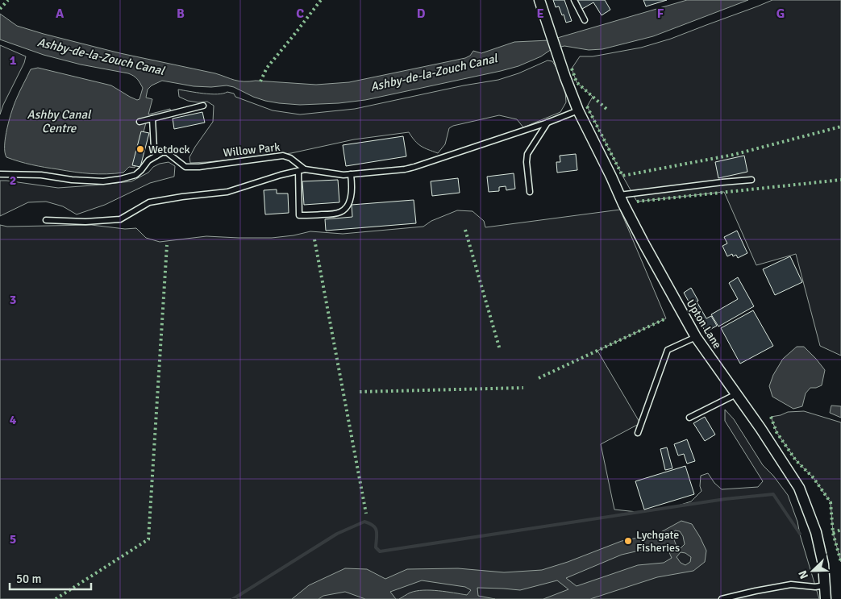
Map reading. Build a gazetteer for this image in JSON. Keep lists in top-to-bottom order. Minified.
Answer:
{"streets":{"street":["Upton Lane"],"lane":["Willow Park"]},"crossings":[["Willow Park","Upton Lane"]],"water":["Ashby-de-la-Zouch Canal","Ashby Canal Centre"],"places":["Wetdock","Lychgate Fisheries"],"scale_bar":"50 m","north":"bottom left","grid":{"columns":["A","B","C","D","E","F","G"],"rows":["1","2","3","4","5"]}}
